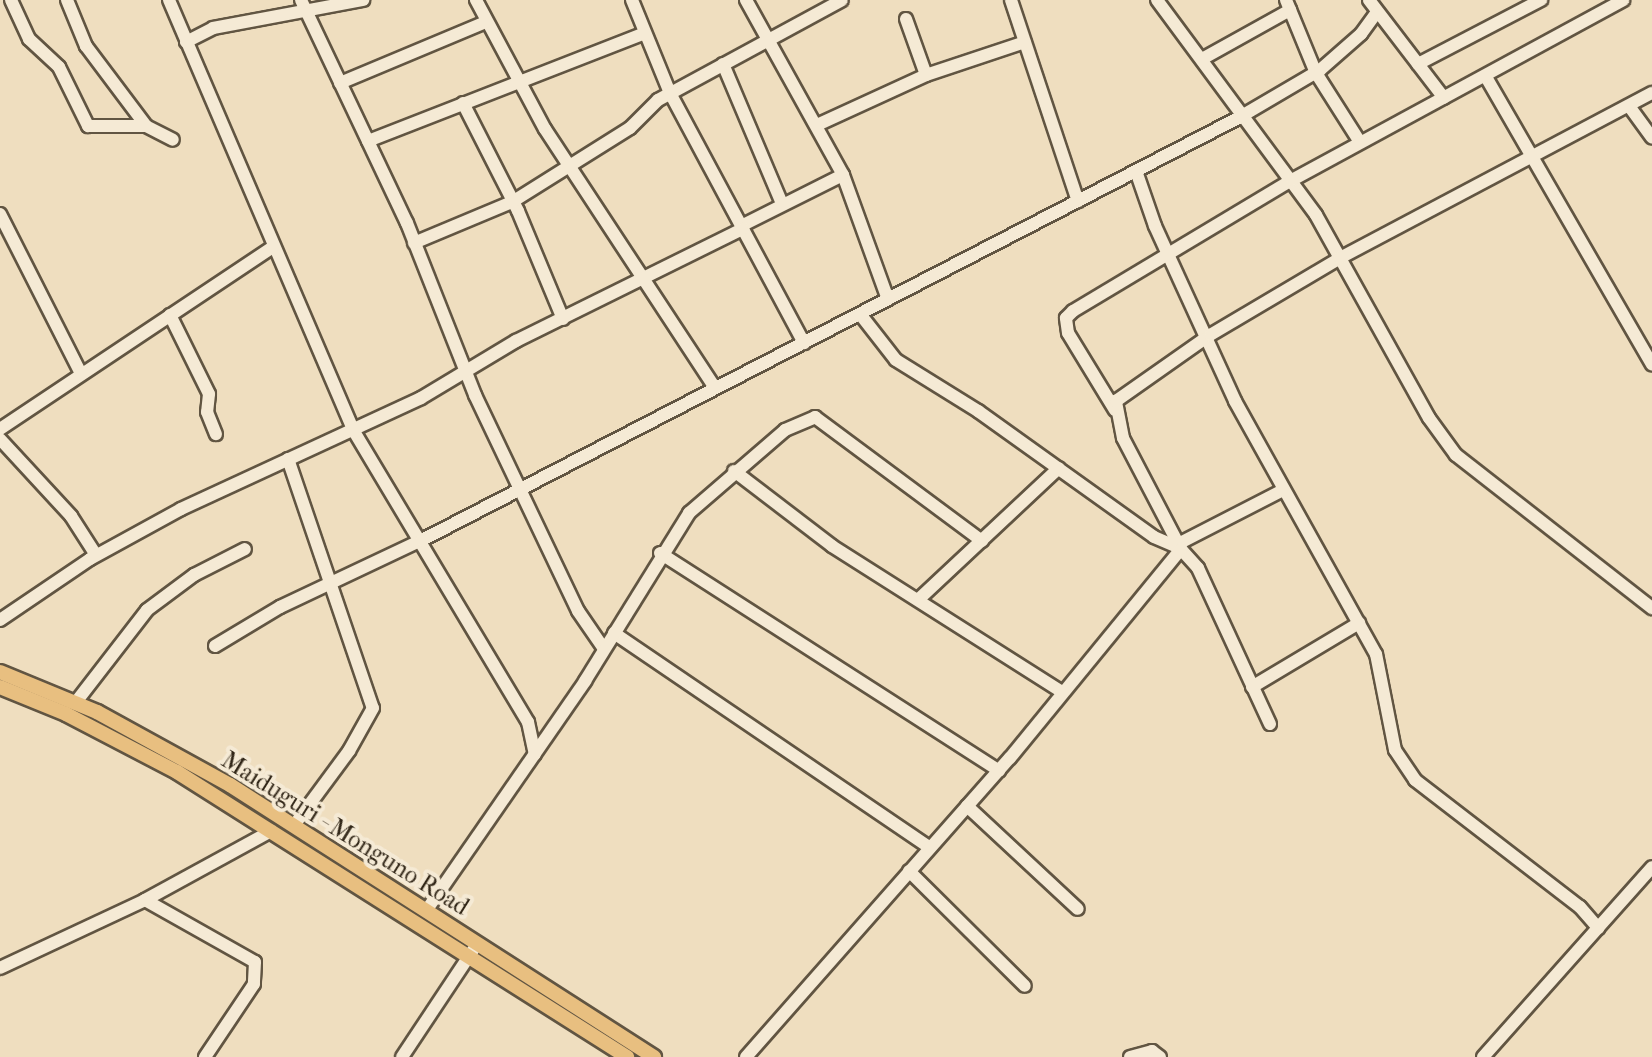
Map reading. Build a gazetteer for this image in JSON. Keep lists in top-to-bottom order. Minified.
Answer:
{"streets":{"main road":["Maiduguri - Monguno Road"]}}
